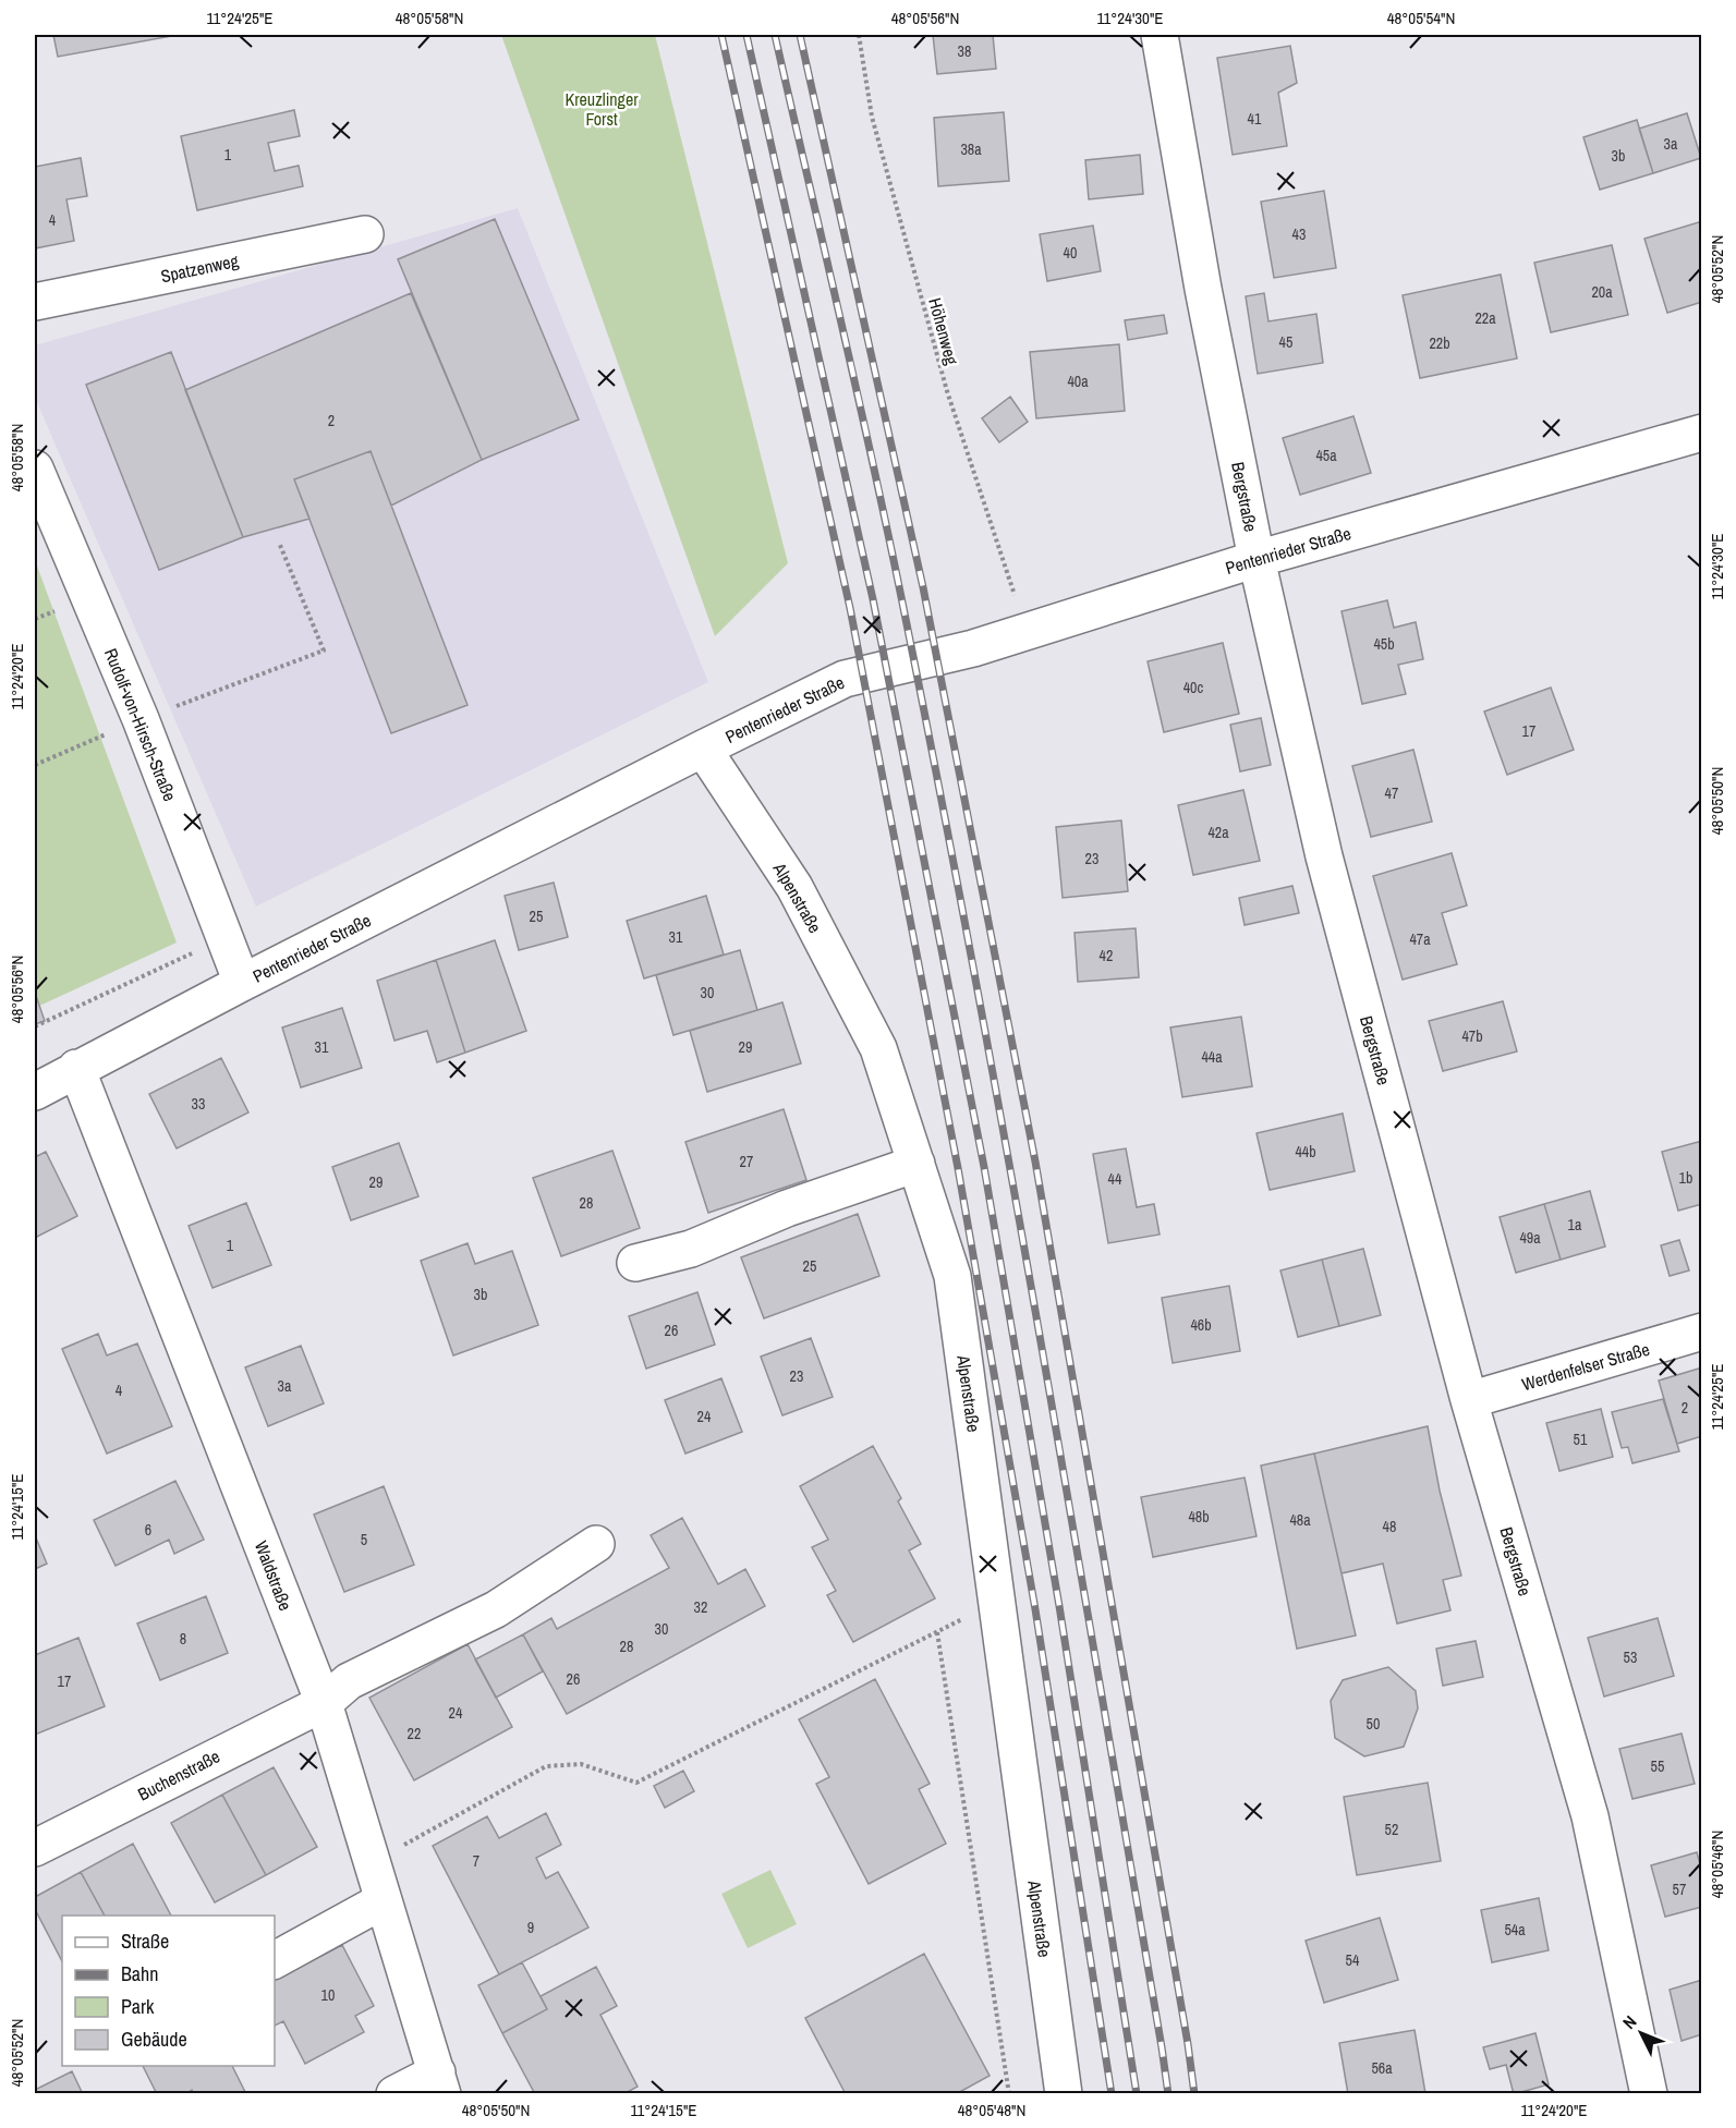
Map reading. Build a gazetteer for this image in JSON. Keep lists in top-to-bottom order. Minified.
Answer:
{"streets":{"street":["Spatzenweg","Bergstraße","Pentenrieder Straße","Rudolf-von-Hirsch-Straße","Alpenstraße","Werdenfelser Straße","Waldstraße","Buchenstraße"],"path":["Höhenweg"]},"crossings":[["Höhenweg","Pentenrieder Straße"],["Bergstraße","Pentenrieder Straße"],["Bergstraße","Werdenfelser Straße"],["Pentenrieder Straße","Rudolf-von-Hirsch-Straße"],["Pentenrieder Straße","Alpenstraße"],["Pentenrieder Straße","Waldstraße"],["Waldstraße","Buchenstraße"]],"parks":["Kreuzlinger Forst"],"house_numbers":["38","41","3a","38a","1","3b","4","43","40","20a","22a","45","22b","40a","2","45a","45b","40c","17","47","42a","23","25","31","47a","42","30","47b","31","29","44a","33","44b","27","1b","44","29","28","1a","49a","1","25","3b","46b","26","23","3a","4","2","24","51","48b","48a","48","6","5","32","30","8","28","53","26","17","24","50","22","55","52","7","57","9","54a","54","10","56a"],"legend":["Straße","Bahn","Park","Gebäude"],"north":"top left","coordinates":["11°24'25\"E","48°05'58\"N","48°05'56\"N","11°24'30\"E","48°05'54\"N","48°05'52\"N","11°24'20\"E","48°05'50\"N","11°24'15\"E","48°05'46\"N","48°05'48\"N"]}
